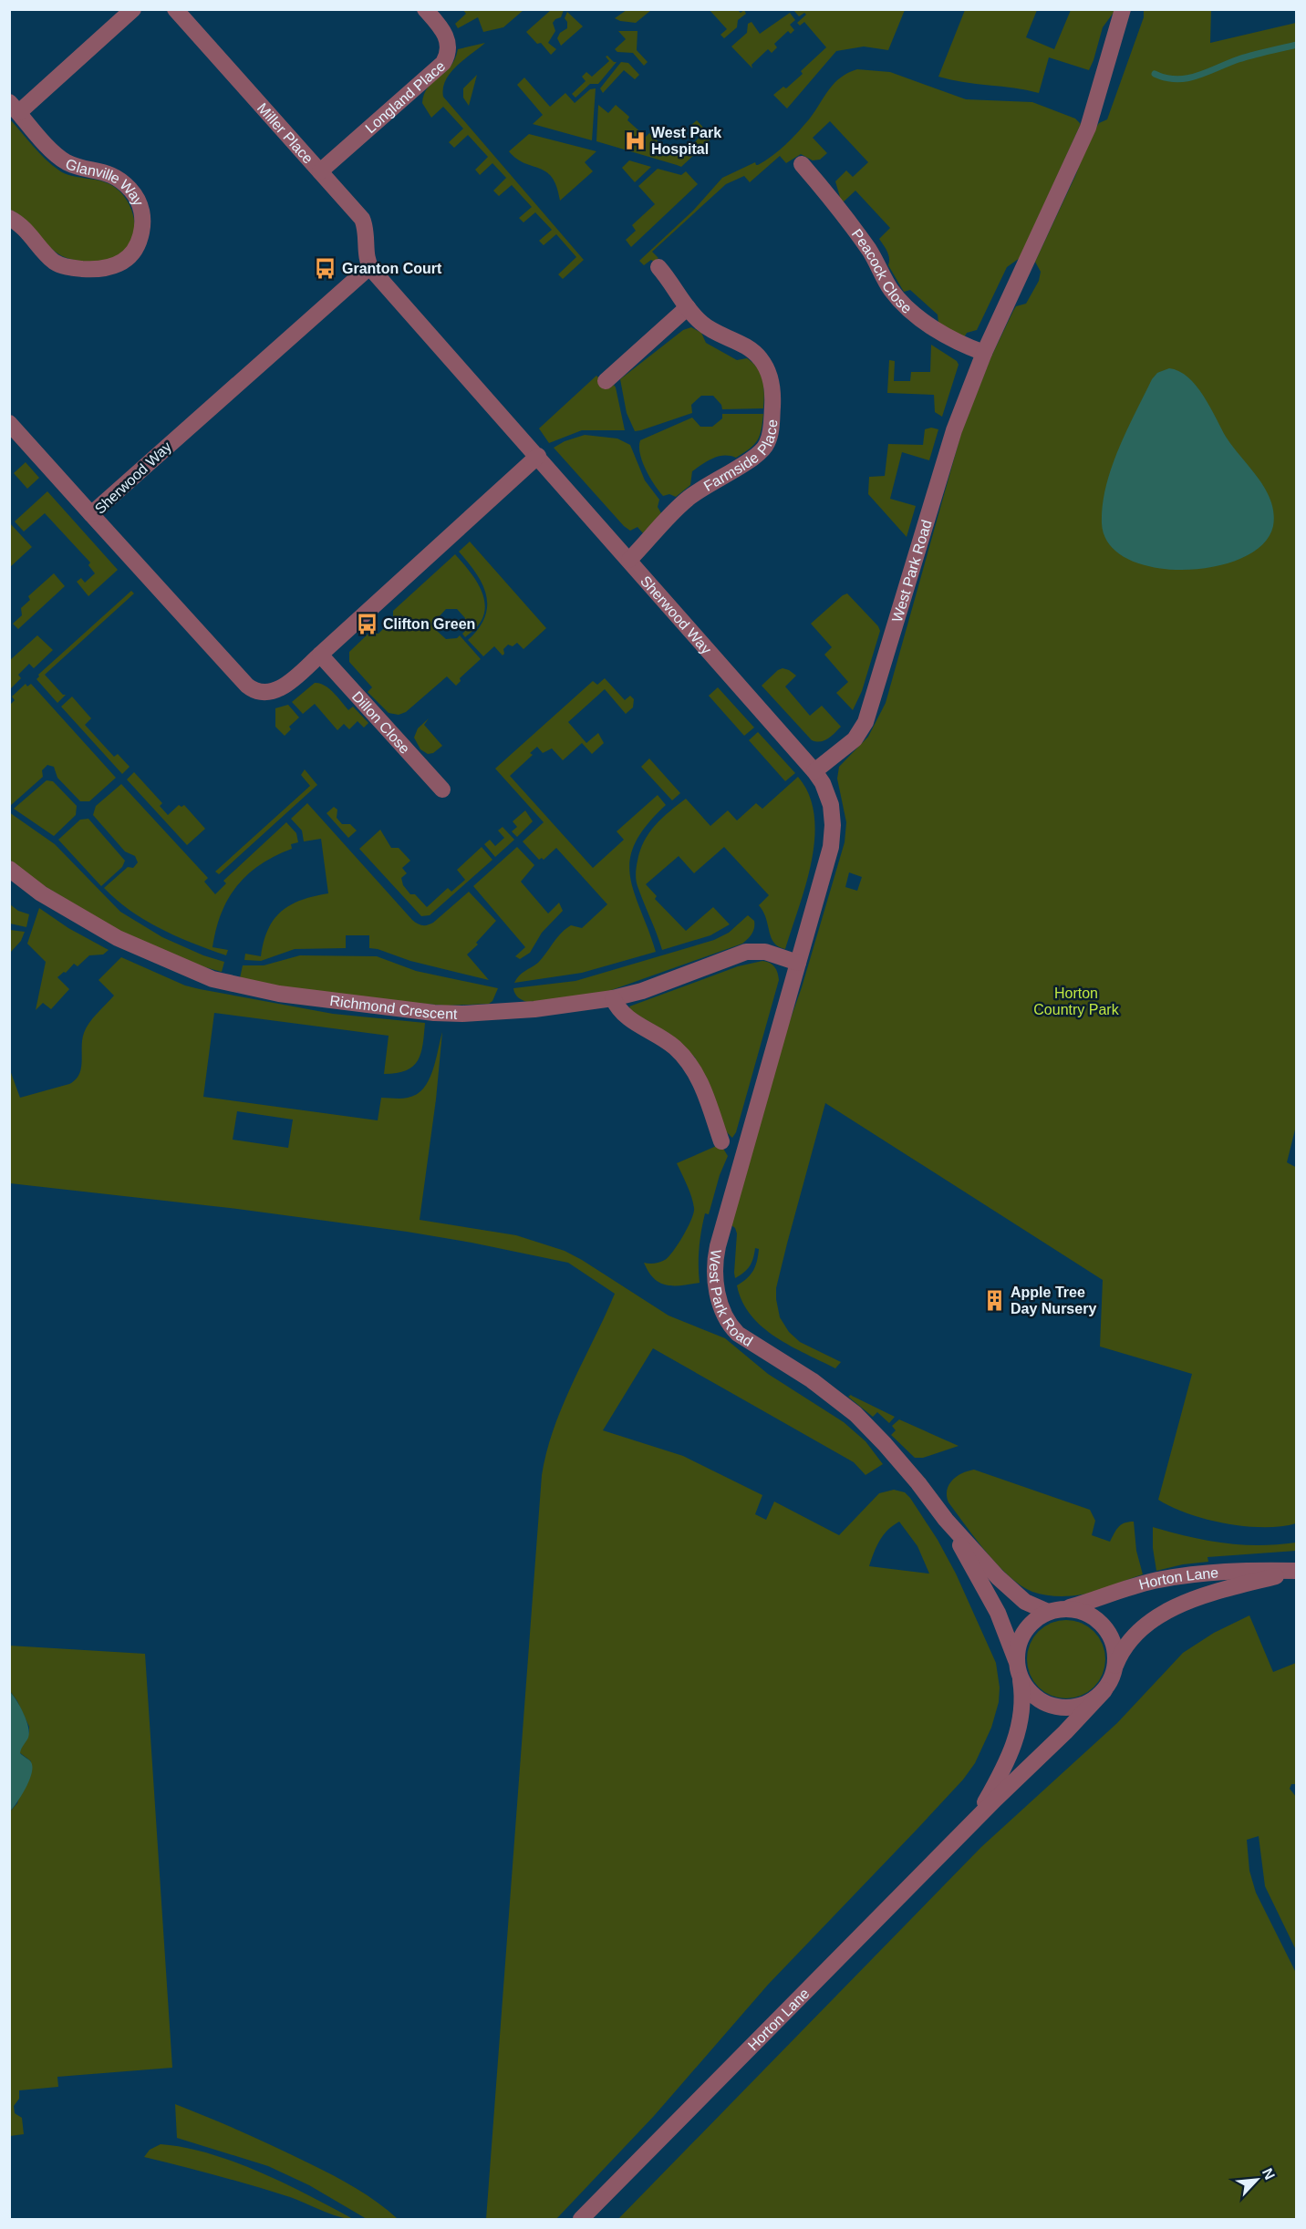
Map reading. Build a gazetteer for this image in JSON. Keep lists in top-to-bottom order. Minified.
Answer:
{"streets":{"street":["Longland Place","Miller Place","Glanville Way","Peacock Close","Farmside Place","Sherwood Way","West Park Road","Dillon Close","Richmond Crescent","Horton Lane"]},"crossings":[["Longland Place","Miller Place"],["Miller Place","Sherwood Way"],["Peacock Close","West Park Road"],["Farmside Place","Sherwood Way"],["Sherwood Way","West Park Road"],["Sherwood Way","Dillon Close"],["Sherwood Way","Richmond Crescent"],["West Park Road","Richmond Crescent"],["West Park Road","Horton Lane"]],"parks":["Horton Country Park"],"places":{"hospital":["West Park Hospital"],"bus stop":["Granton Court","Clifton Green"],"building":["Apple Tree Day Nursery"]},"north":"top right"}
